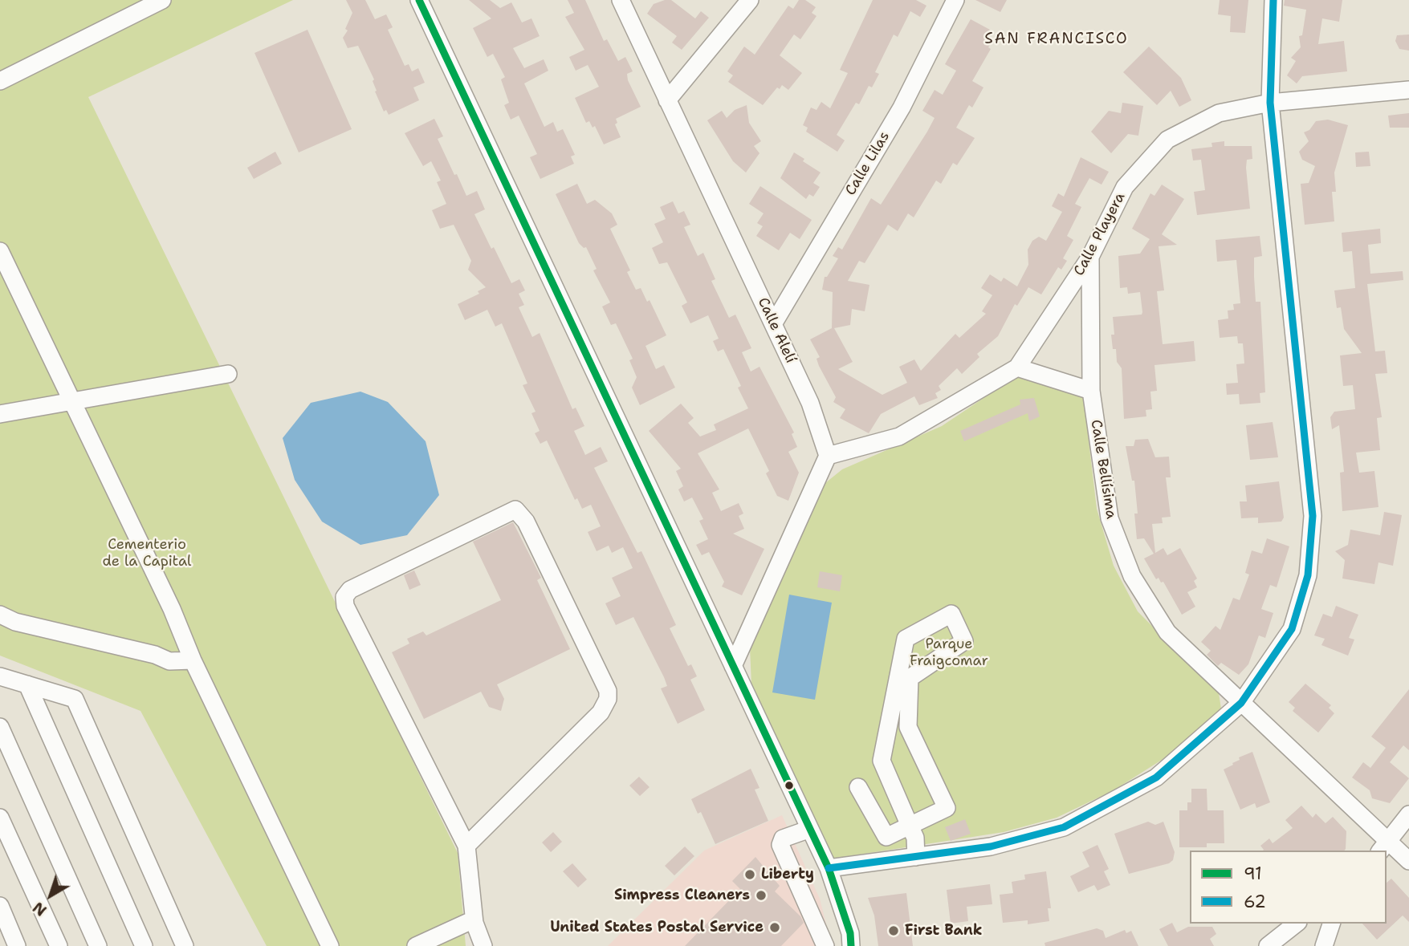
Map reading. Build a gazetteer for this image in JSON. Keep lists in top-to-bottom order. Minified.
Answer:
{"streets":{"street":["Calle Lilas","Calle Playera","Calle Alelí","Calle Bellísima"]},"crossings":[["Calle Lilas","Calle Alelí"],["Calle Playera","Calle Alelí"],["Calle Playera","Calle Bellísima"]],"districts":["SAN FRANCISCO"],"parks":["Cementerio de la Capital","Parque Fraigcomar"],"places":["Liberty","Simpress Cleaners","United States Postal Service","First Bank"],"lines":["transit line 91","transit line 62"],"legend":["91","62"],"north":"bottom left"}
